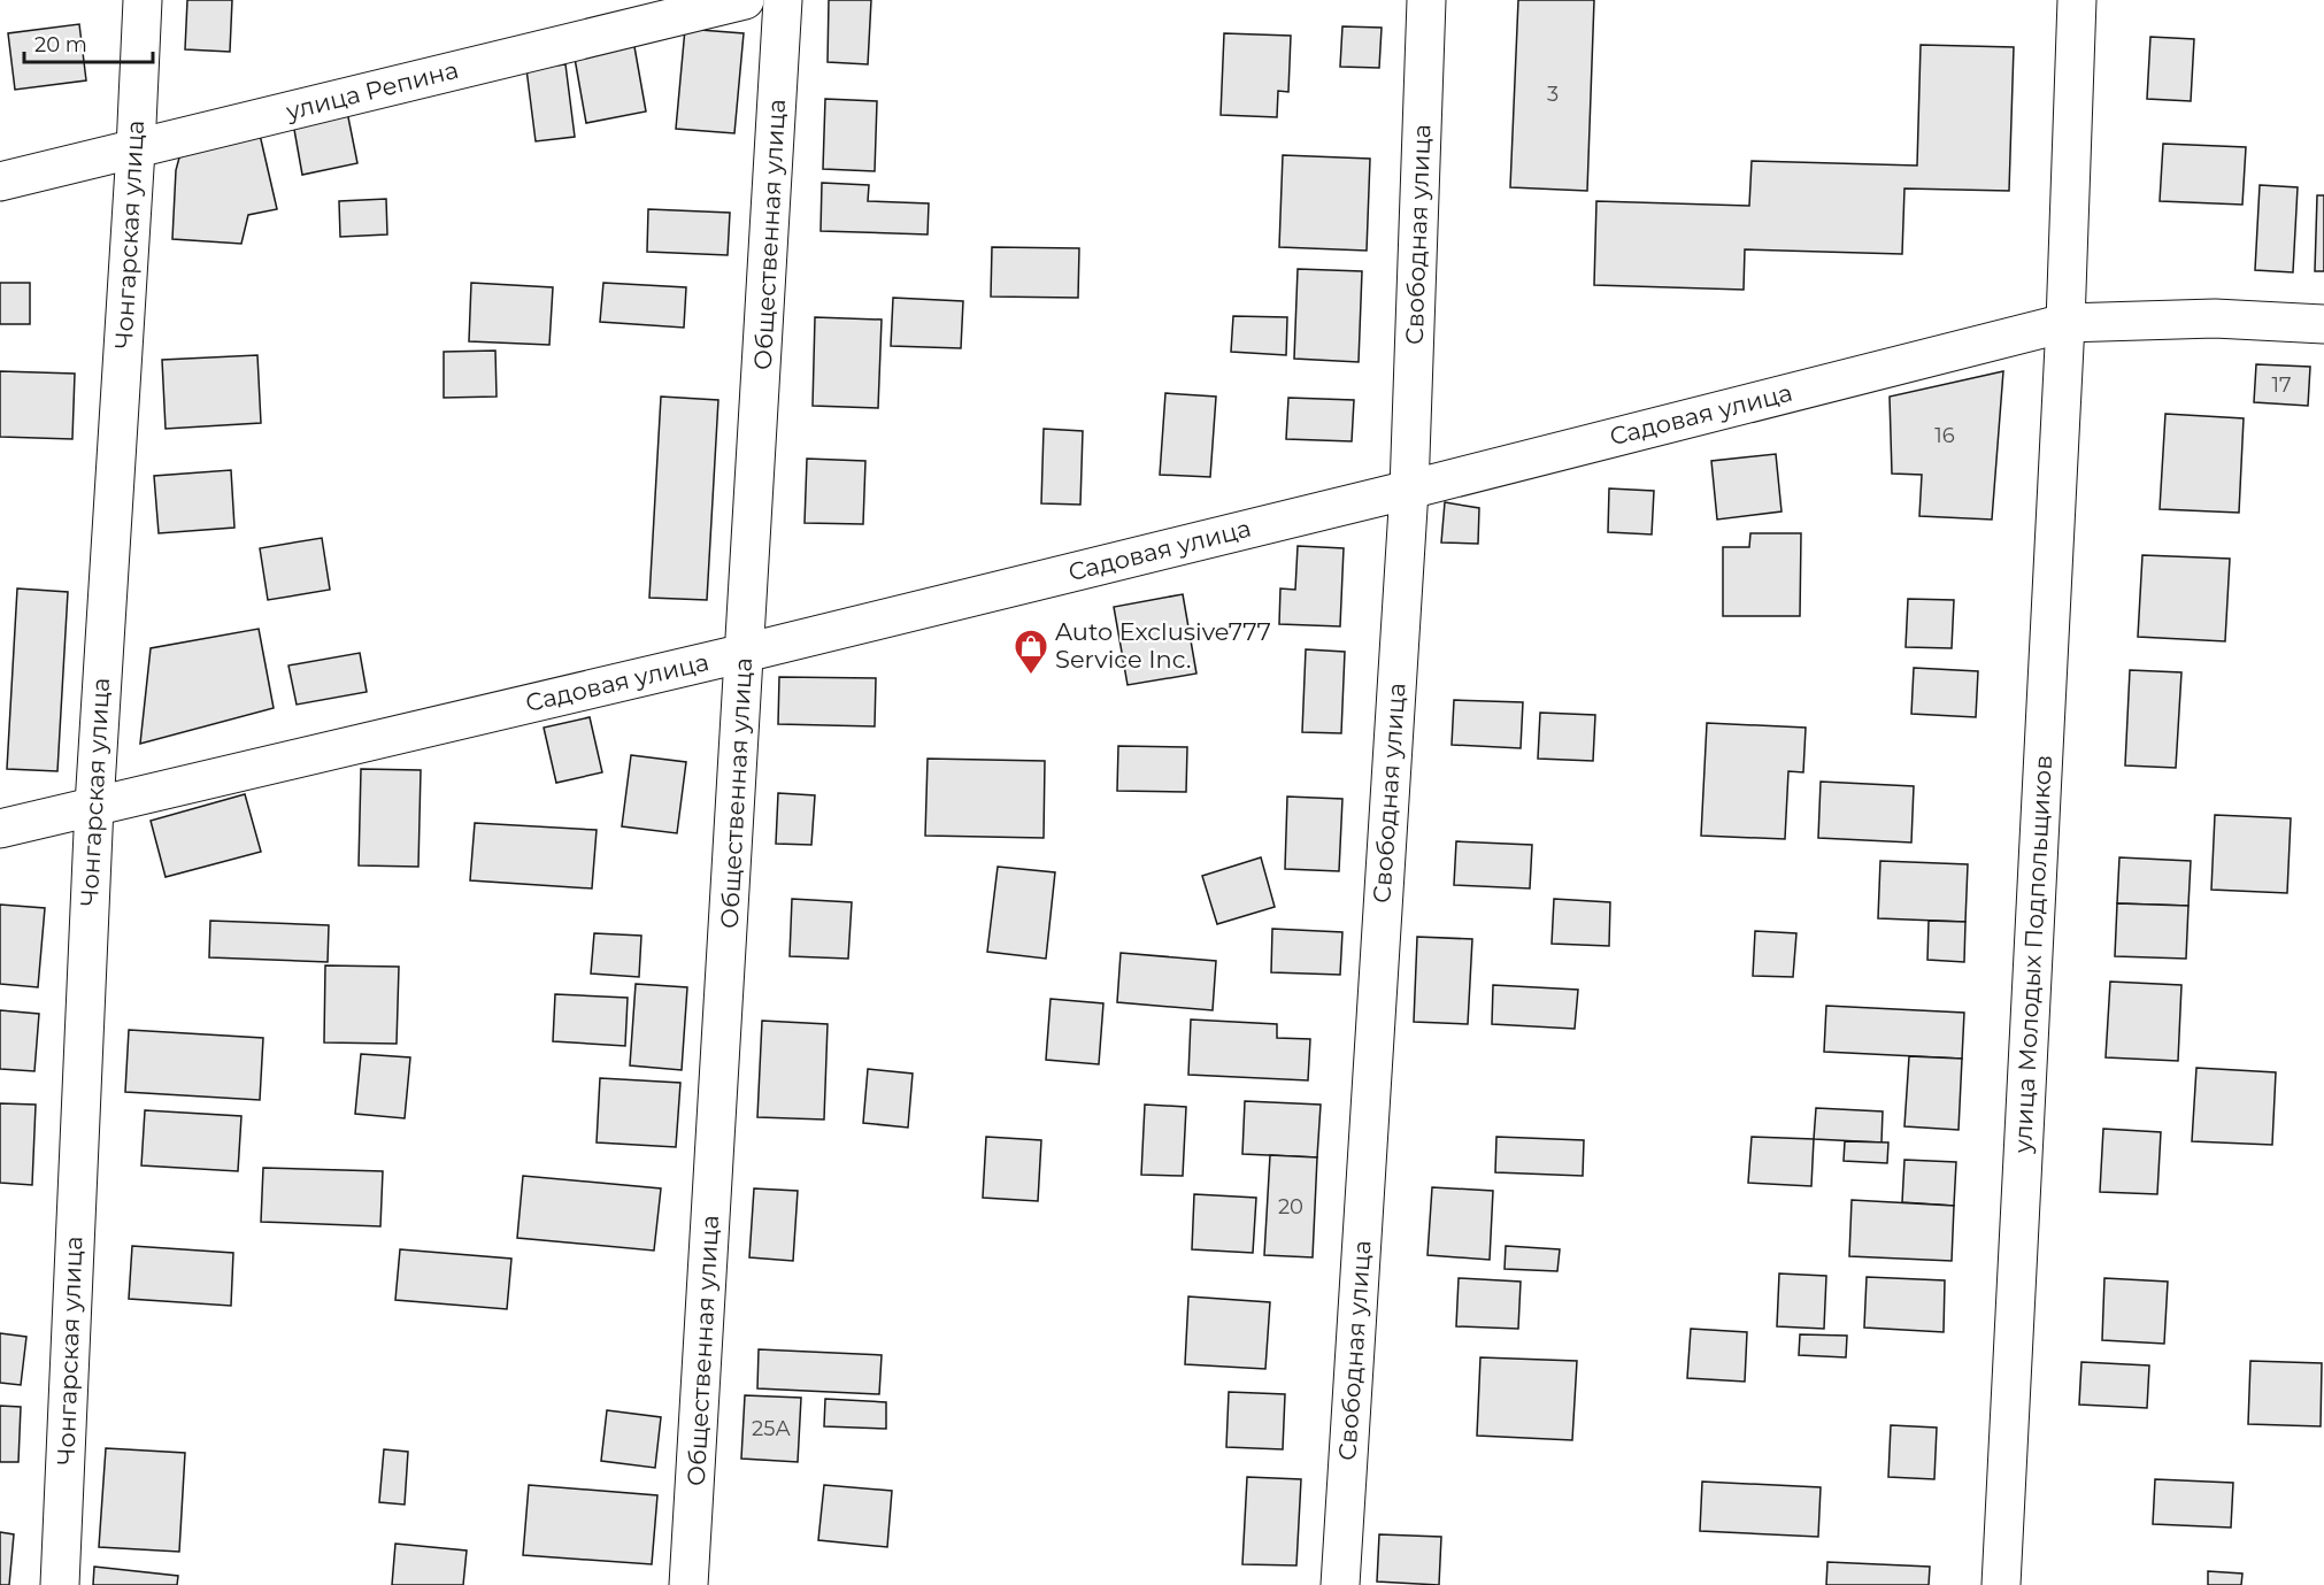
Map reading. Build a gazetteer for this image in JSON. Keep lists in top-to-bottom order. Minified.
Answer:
{"streets":{"street":["улица Репина","Чонгарская улица","Общественная улица","Свободная улица","Садовая улица","улица Молодых Подпольщиков"]},"crossings":[["улица Репина","Чонгарская улица"],["Чонгарская улица","Садовая улица"],["Общественная улица","Садовая улица"],["Свободная улица","Садовая улица"],["Садовая улица","улица Молодых Подпольщиков"]],"places":{"shop":["Auto Exclusive777 Service Inc."]},"house_numbers":["3","17","16","20","25А"],"scale_bar":"20 m"}
